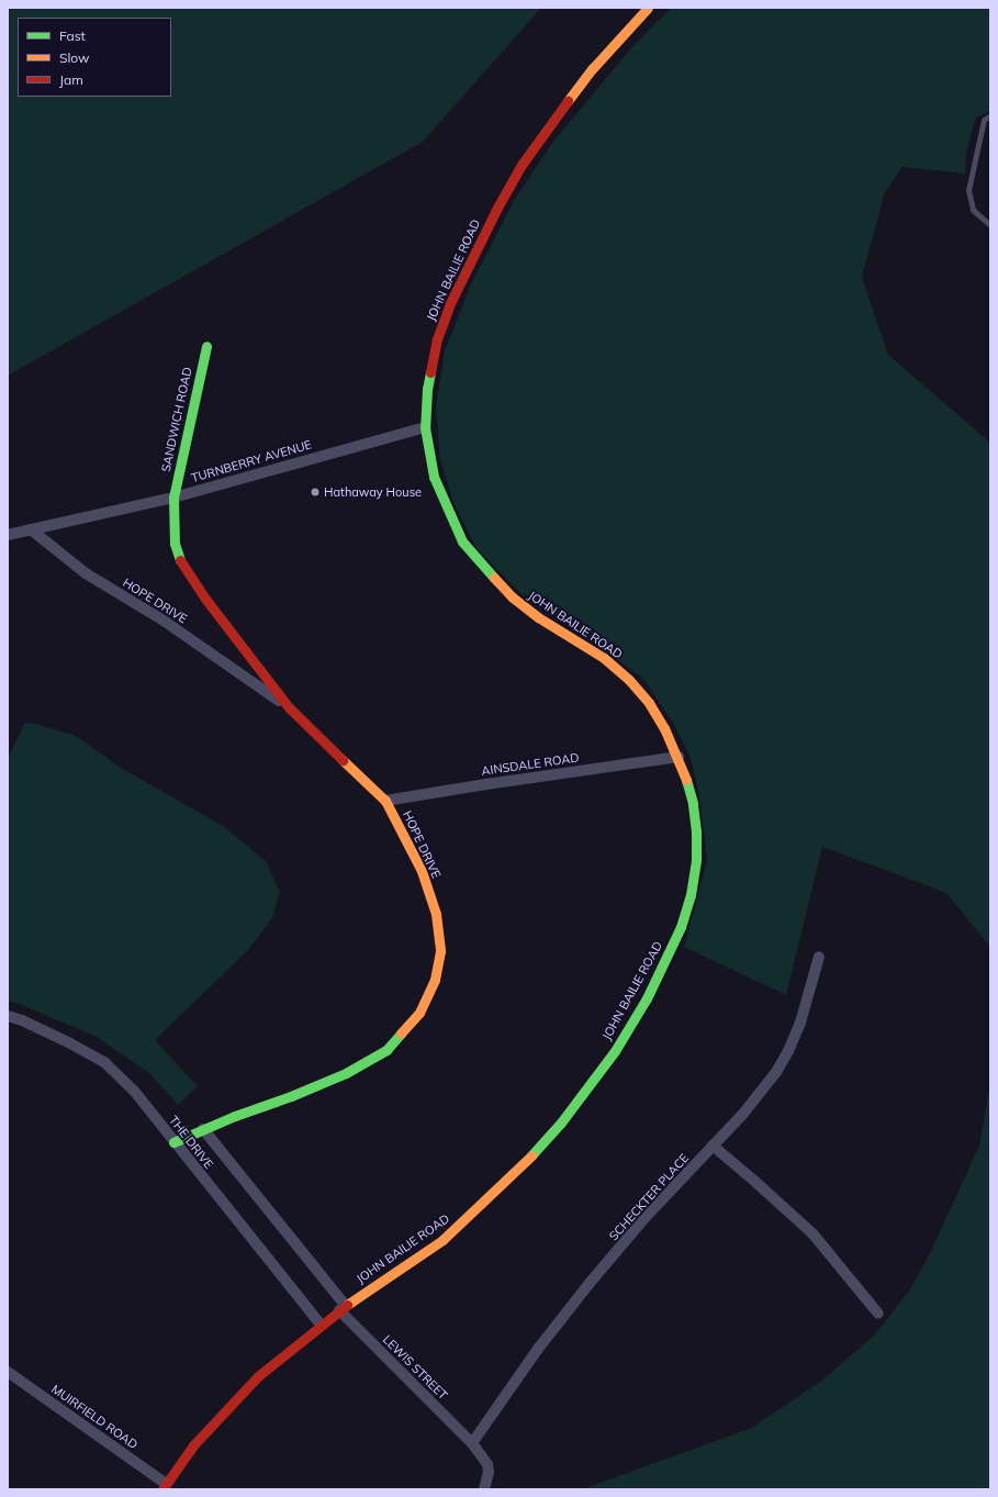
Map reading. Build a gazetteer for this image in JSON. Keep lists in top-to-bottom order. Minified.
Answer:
{"streets":{"street":["JOHN BAILIE ROAD","SANDWICH ROAD","TURNBERRY AVENUE","HOPE DRIVE","AINSDALE ROAD","THE DRIVE","SCHECKTER PLACE","LEWIS STREET","MUIRFIELD ROAD"]},"crossings":[["JOHN BAILIE ROAD","TURNBERRY AVENUE"],["JOHN BAILIE ROAD","AINSDALE ROAD"],["JOHN BAILIE ROAD","THE DRIVE"],["JOHN BAILIE ROAD","LEWIS STREET"],["JOHN BAILIE ROAD","MUIRFIELD ROAD"],["SANDWICH ROAD","TURNBERRY AVENUE"],["SANDWICH ROAD","HOPE DRIVE"],["TURNBERRY AVENUE","HOPE DRIVE"],["HOPE DRIVE","AINSDALE ROAD"],["HOPE DRIVE","THE DRIVE"],["THE DRIVE","LEWIS STREET"],["SCHECKTER PLACE","LEWIS STREET"]],"places":["Hathaway House"],"legend":["Fast","Slow","Jam"]}
